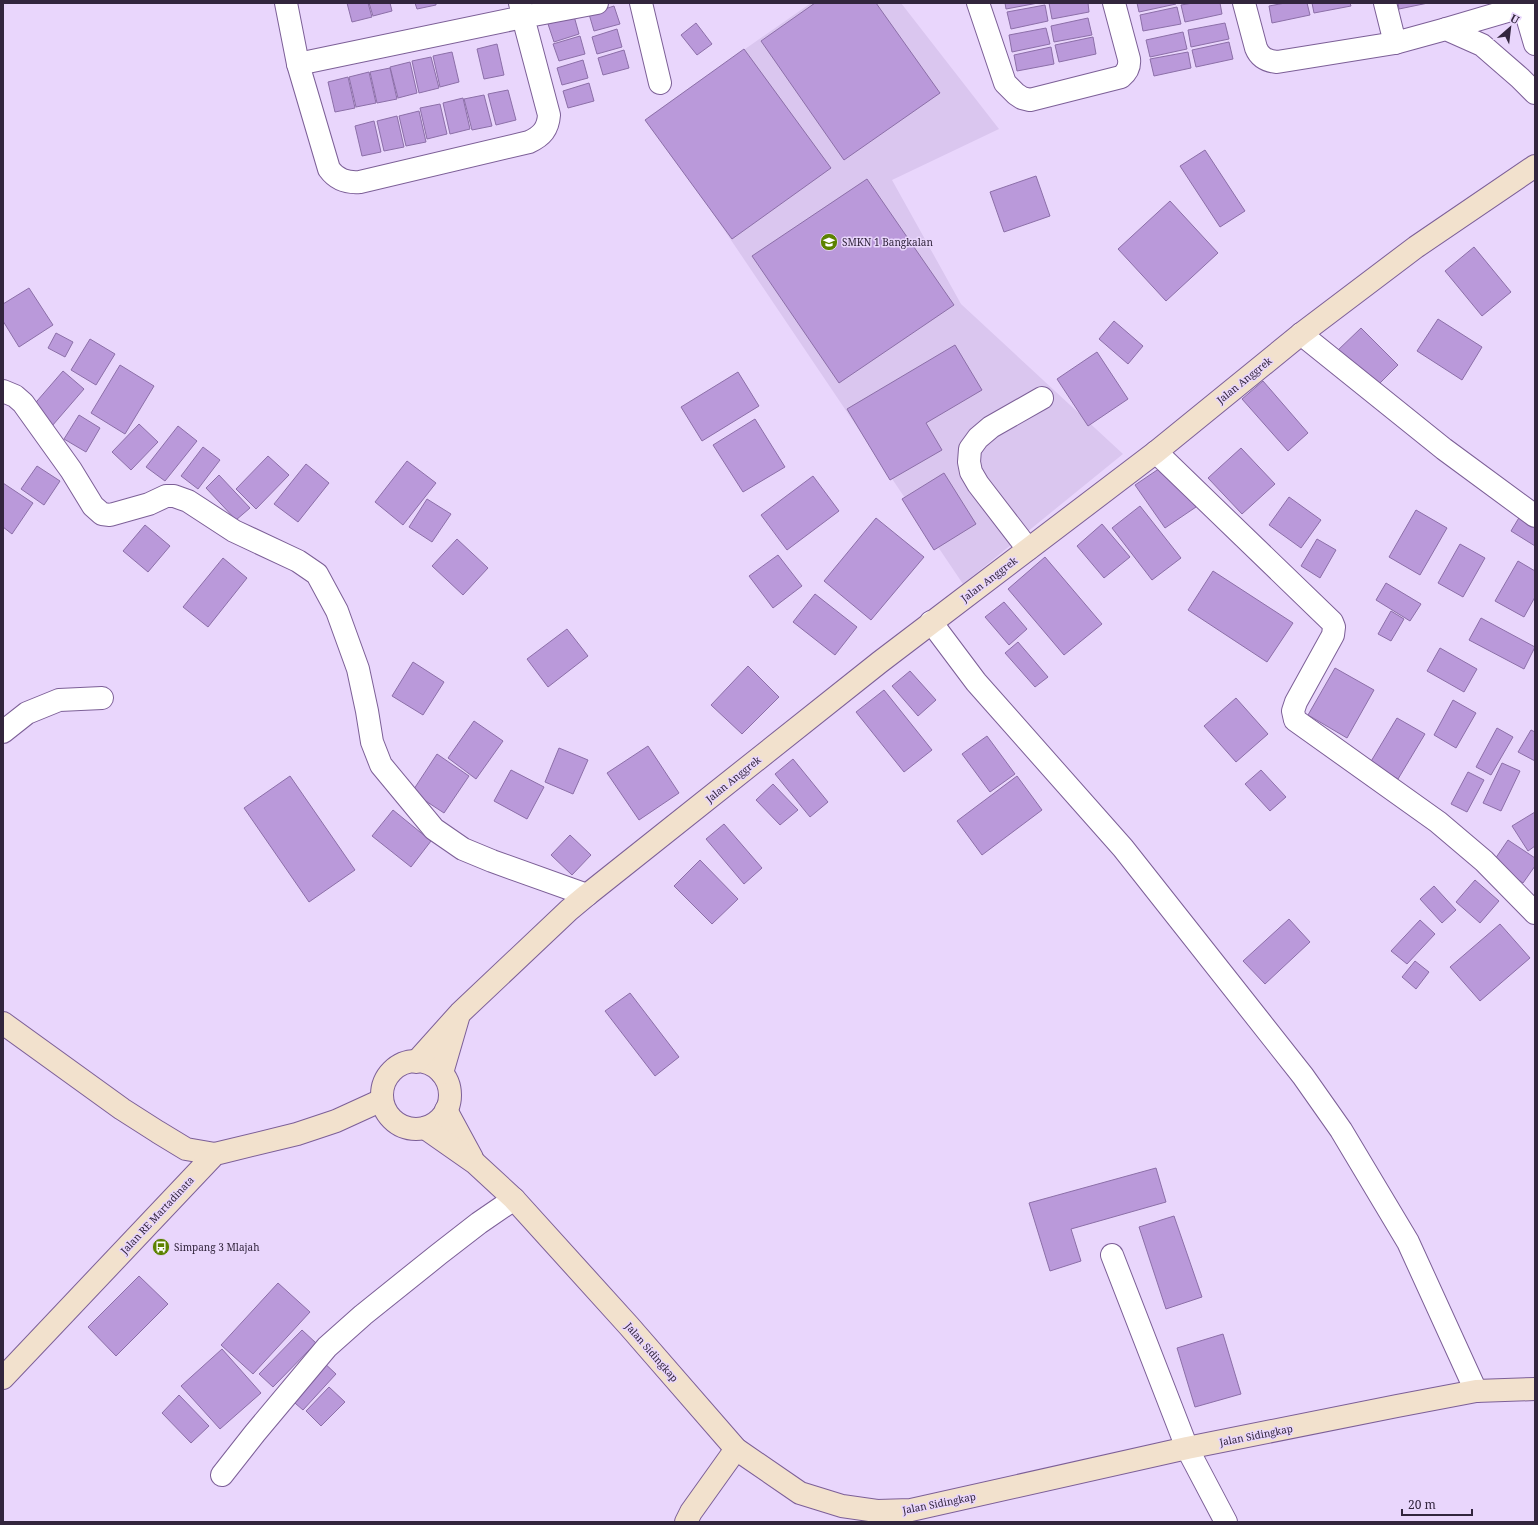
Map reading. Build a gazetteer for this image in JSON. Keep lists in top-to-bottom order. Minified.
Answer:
{"streets":{"street":["Jalan Anggrek","Jalan RE Martadinata","Jalan Sidingkap"]},"crossings":[["Jalan Anggrek","Jalan Sidingkap"]],"places":{"school or university":["SMKN 1 Bangkalan"],"bus stop":["Simpang 3 Mlajah"]},"scale_bar":"20 m","north":"top right"}
